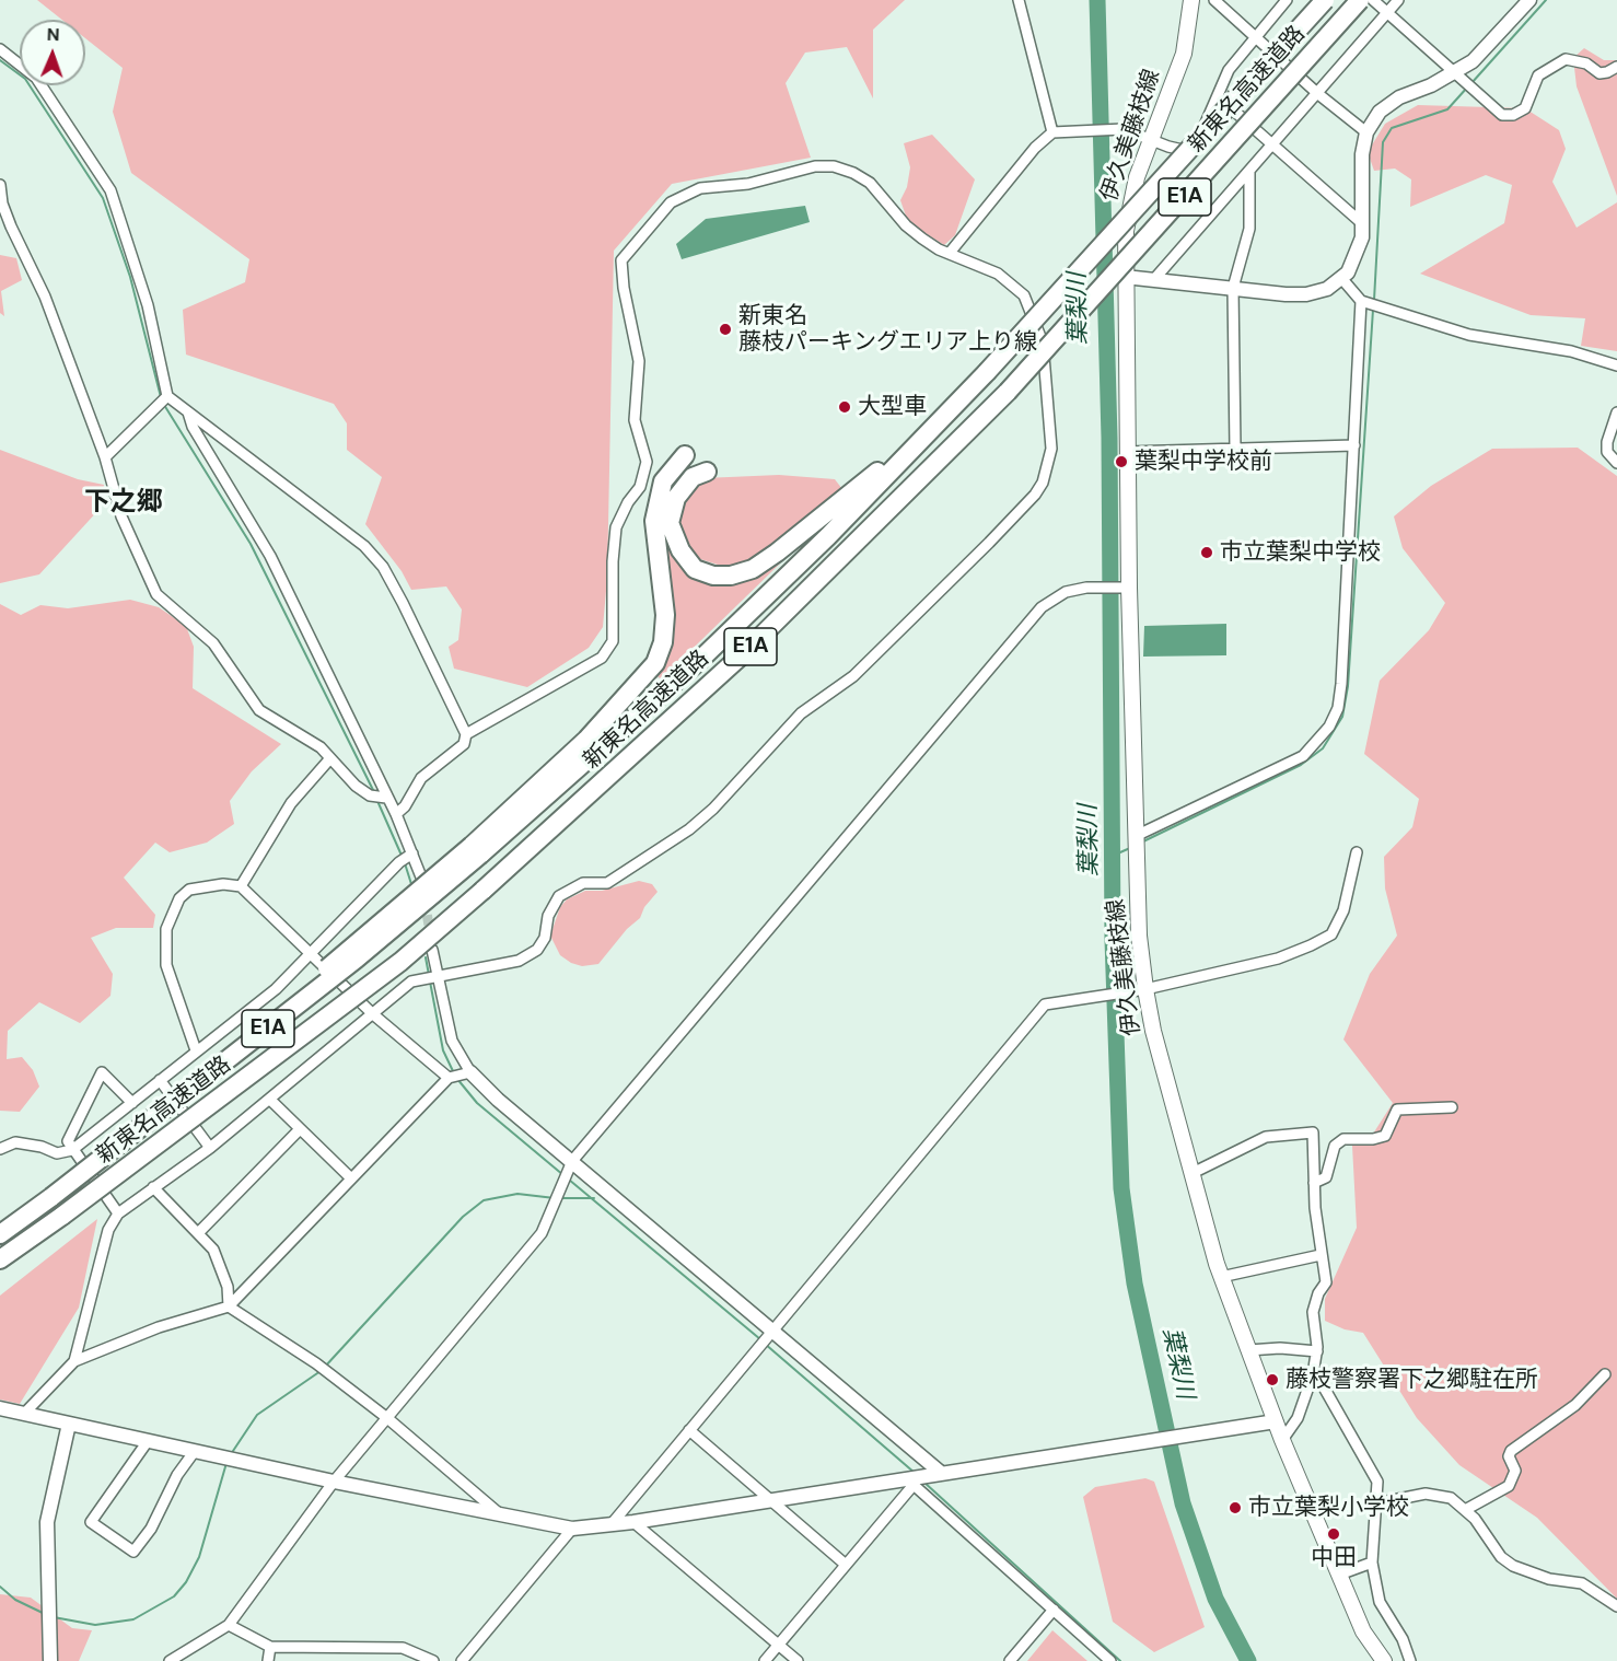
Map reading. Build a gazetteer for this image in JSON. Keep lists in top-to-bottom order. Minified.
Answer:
{"streets":{"highway":["新東名高速道路","E1A"],"main road":["伊久美藤枝線"]},"districts":["下之郷"],"water":["葉梨川"],"places":["新東名 藤枝パーキングエリア上り線","大型車","葉梨中学校前","市立葉梨中学校","藤枝警察署下之郷駐在所","市立葉梨小学校","中田"],"north":"top"}
